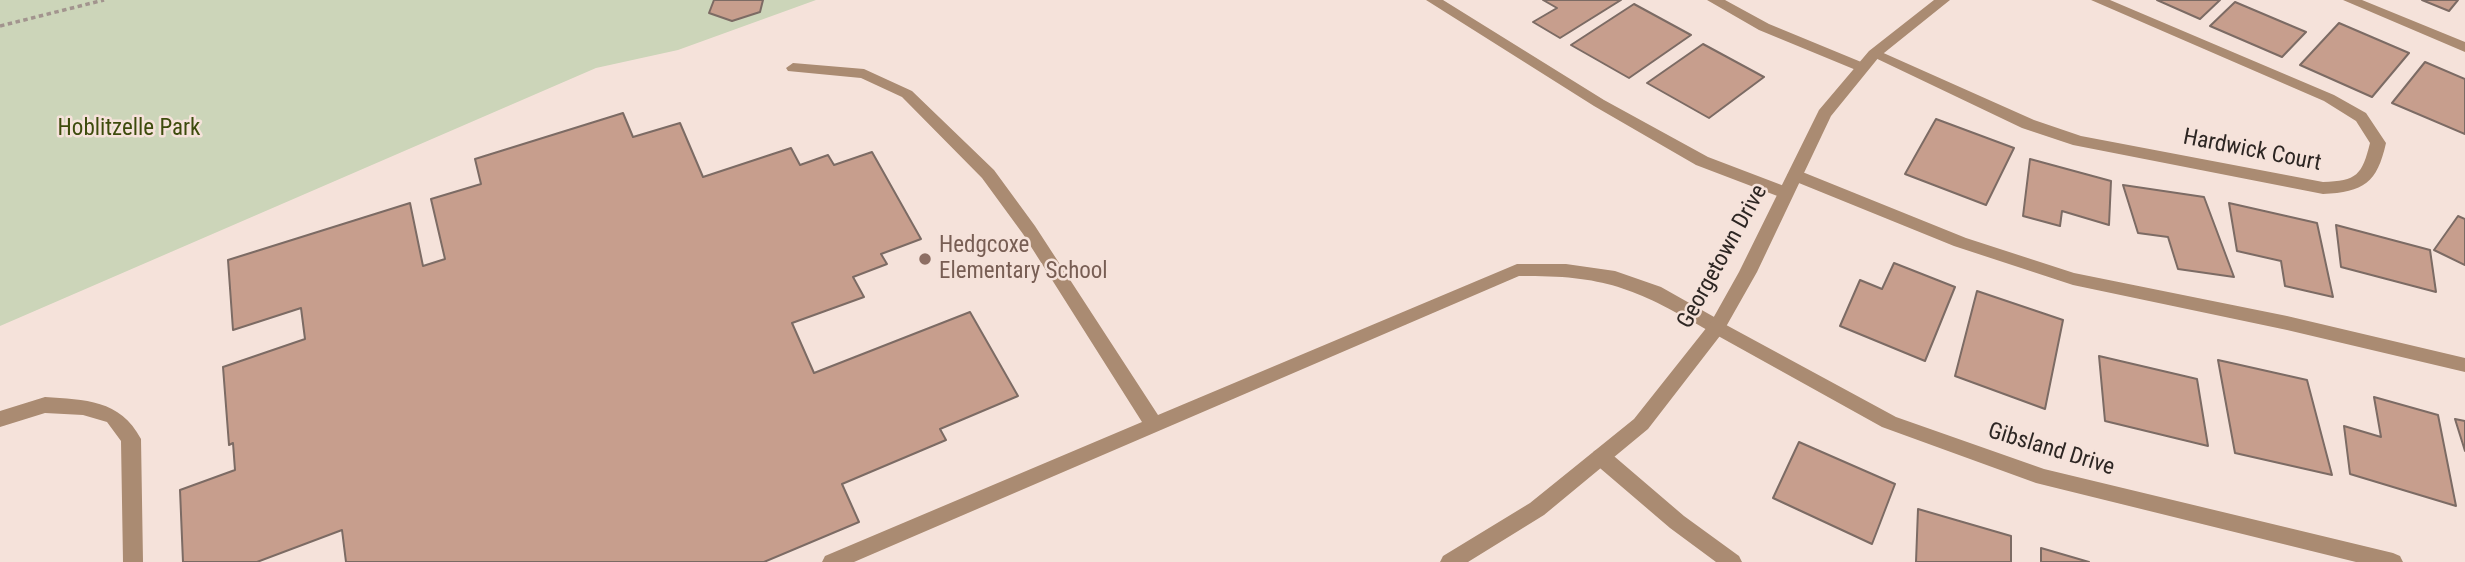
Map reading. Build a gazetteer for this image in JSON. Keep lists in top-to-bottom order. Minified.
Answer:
{"streets":{"street":["Hardwick Court","Georgetown Drive","Gibsland Drive"]},"crossings":[["Hardwick Court","Georgetown Drive"],["Georgetown Drive","Gibsland Drive"]],"parks":["Hoblitzelle Park"],"places":["Hedgcoxe Elementary School"]}
